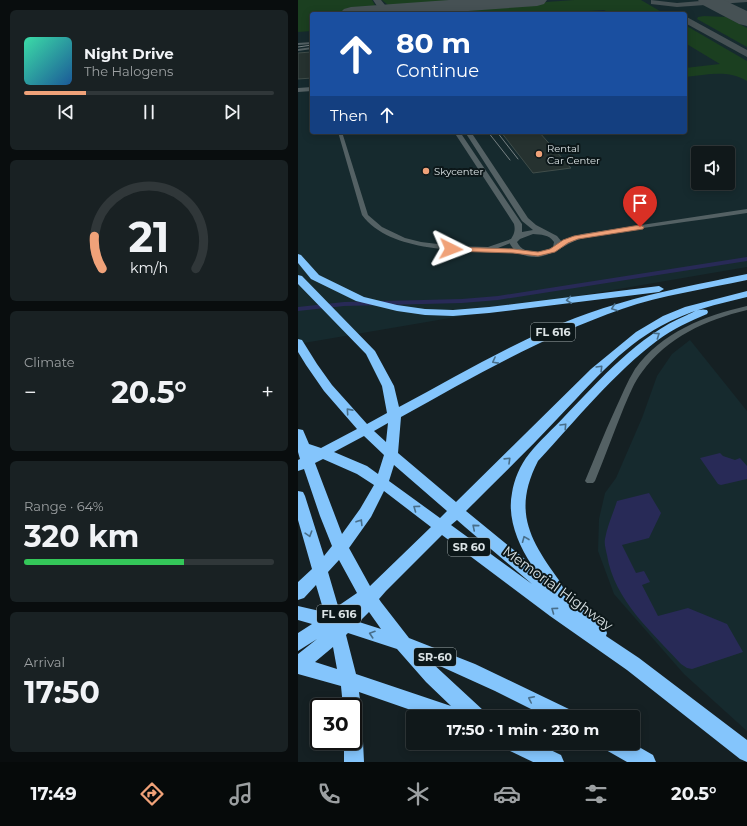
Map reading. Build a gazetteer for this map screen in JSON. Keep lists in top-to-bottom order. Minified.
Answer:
{"streets":{"highway":["FL 616","SR 60","Memorial Highway","SR-60"]},"places":["Rental Car Center","Skycenter"],"page":{"turn":["80 m","Continue"],"song":["Night Drive","The Halogens"],"then":"Then","tile":["Climate",["Range · 64%","320 km"],["Arrival","17:50"]],"heat":["−","20.5°","+"],"limit":"30","trip":"17:50 · 1 min · 230 m","tabs":["17:49","20.5°"],"gauge":["21","km/h"]}}
